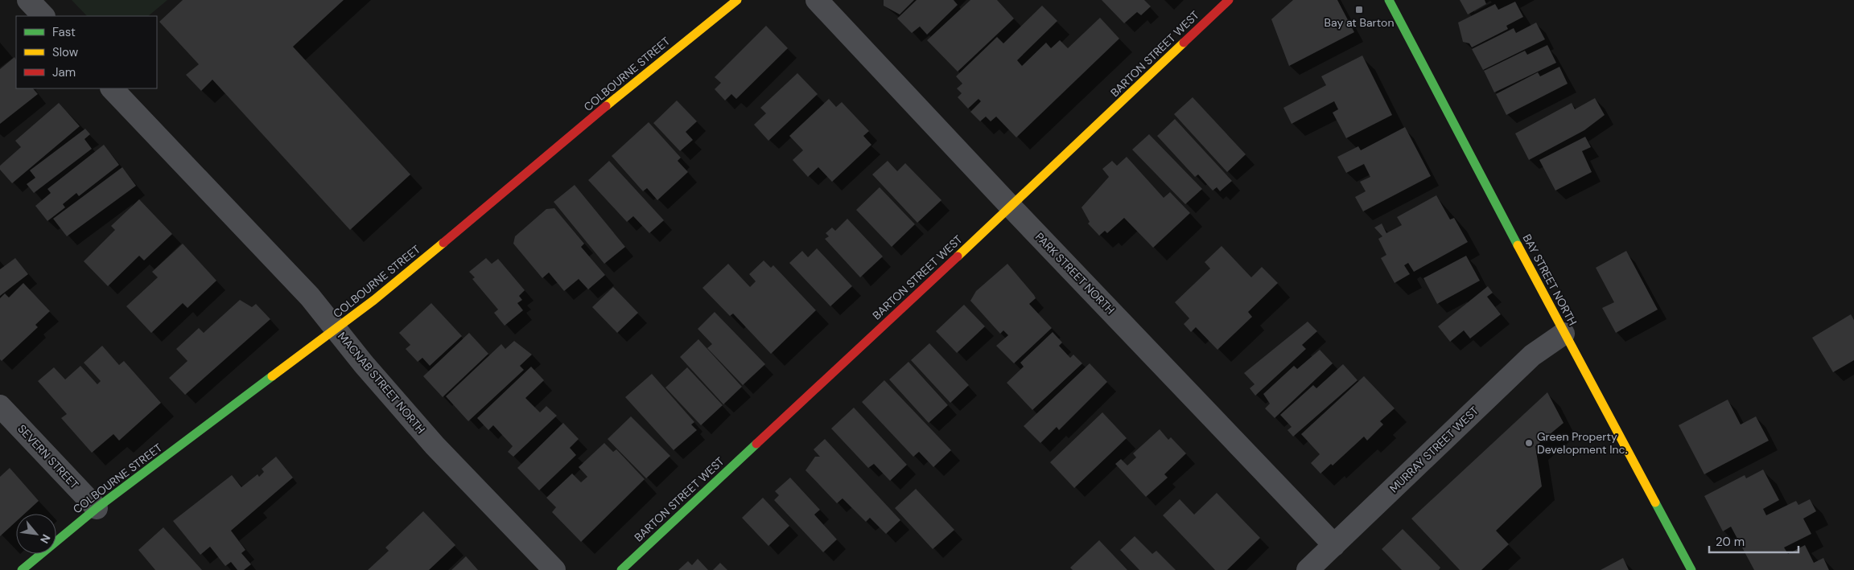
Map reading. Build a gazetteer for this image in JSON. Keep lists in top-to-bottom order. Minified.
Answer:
{"streets":{"street":["BARTON STREET WEST","COLBOURNE STREET","PARK STREET NORTH","BAY STREET NORTH","MACNAB STREET NORTH","MURRAY STREET WEST","SEVERN STREET"]},"crossings":[["BARTON STREET WEST","PARK STREET NORTH"],["COLBOURNE STREET","MACNAB STREET NORTH"],["COLBOURNE STREET","SEVERN STREET"],["PARK STREET NORTH","MURRAY STREET WEST"],["BAY STREET NORTH","MURRAY STREET WEST"]],"places":{"transit":["Bay at Barton"],"other":["Green Property Development Inc."]},"legend":["Fast","Slow","Jam"],"scale_bar":"20 m","north":"bottom right"}
